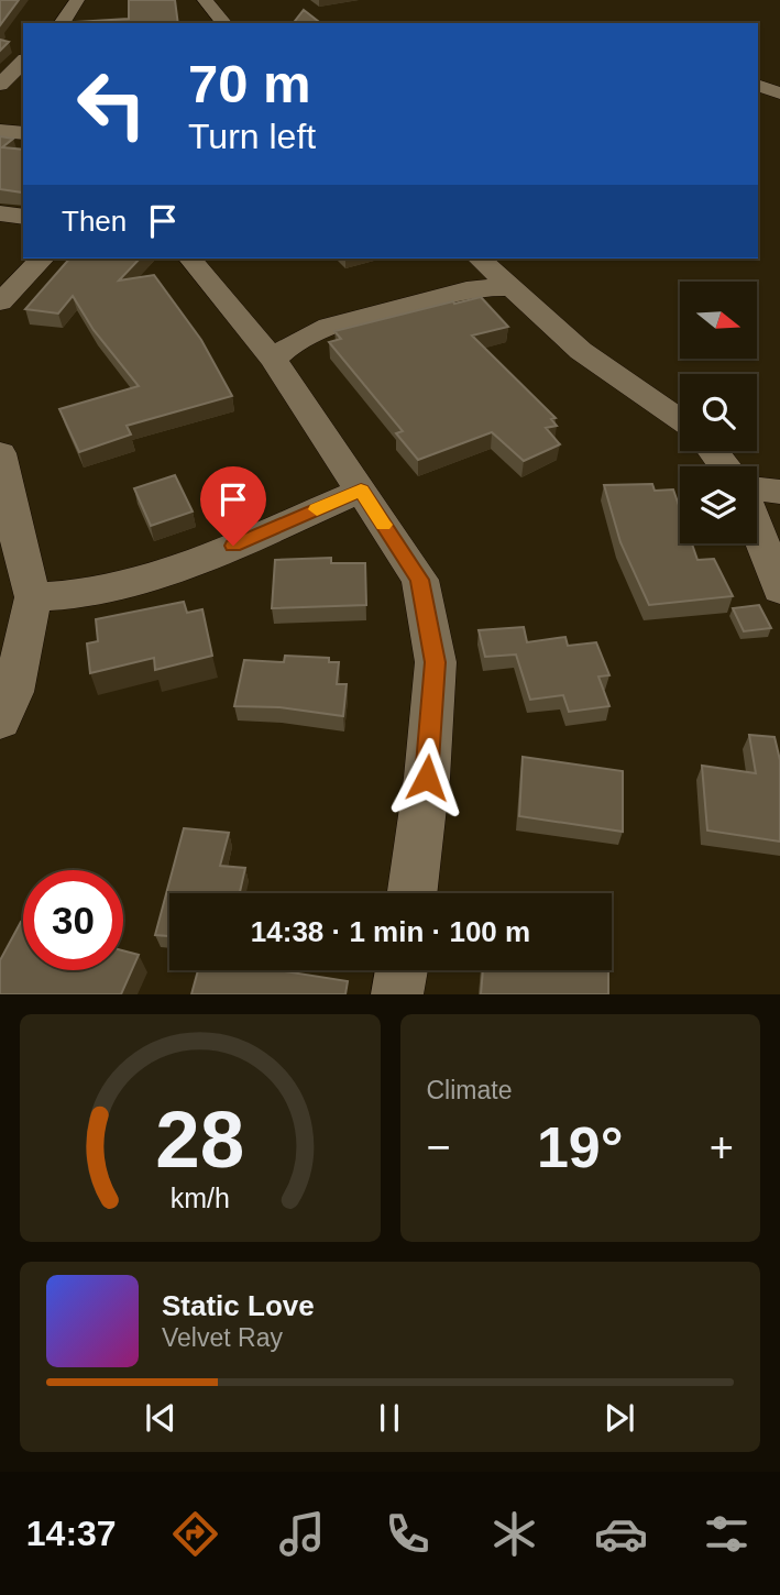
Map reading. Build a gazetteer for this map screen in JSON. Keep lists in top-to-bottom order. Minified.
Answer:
{"north":"right","page":{"turn":["70 m","Turn left"],"then":"Then","limit":"30","trip":"14:38 · 1 min · 100 m","tile":"Climate","heat":["−","19°","+"],"song":["Static Love","Velvet Ray"],"tabs":"14:37","gauge":["28","km/h"]}}
